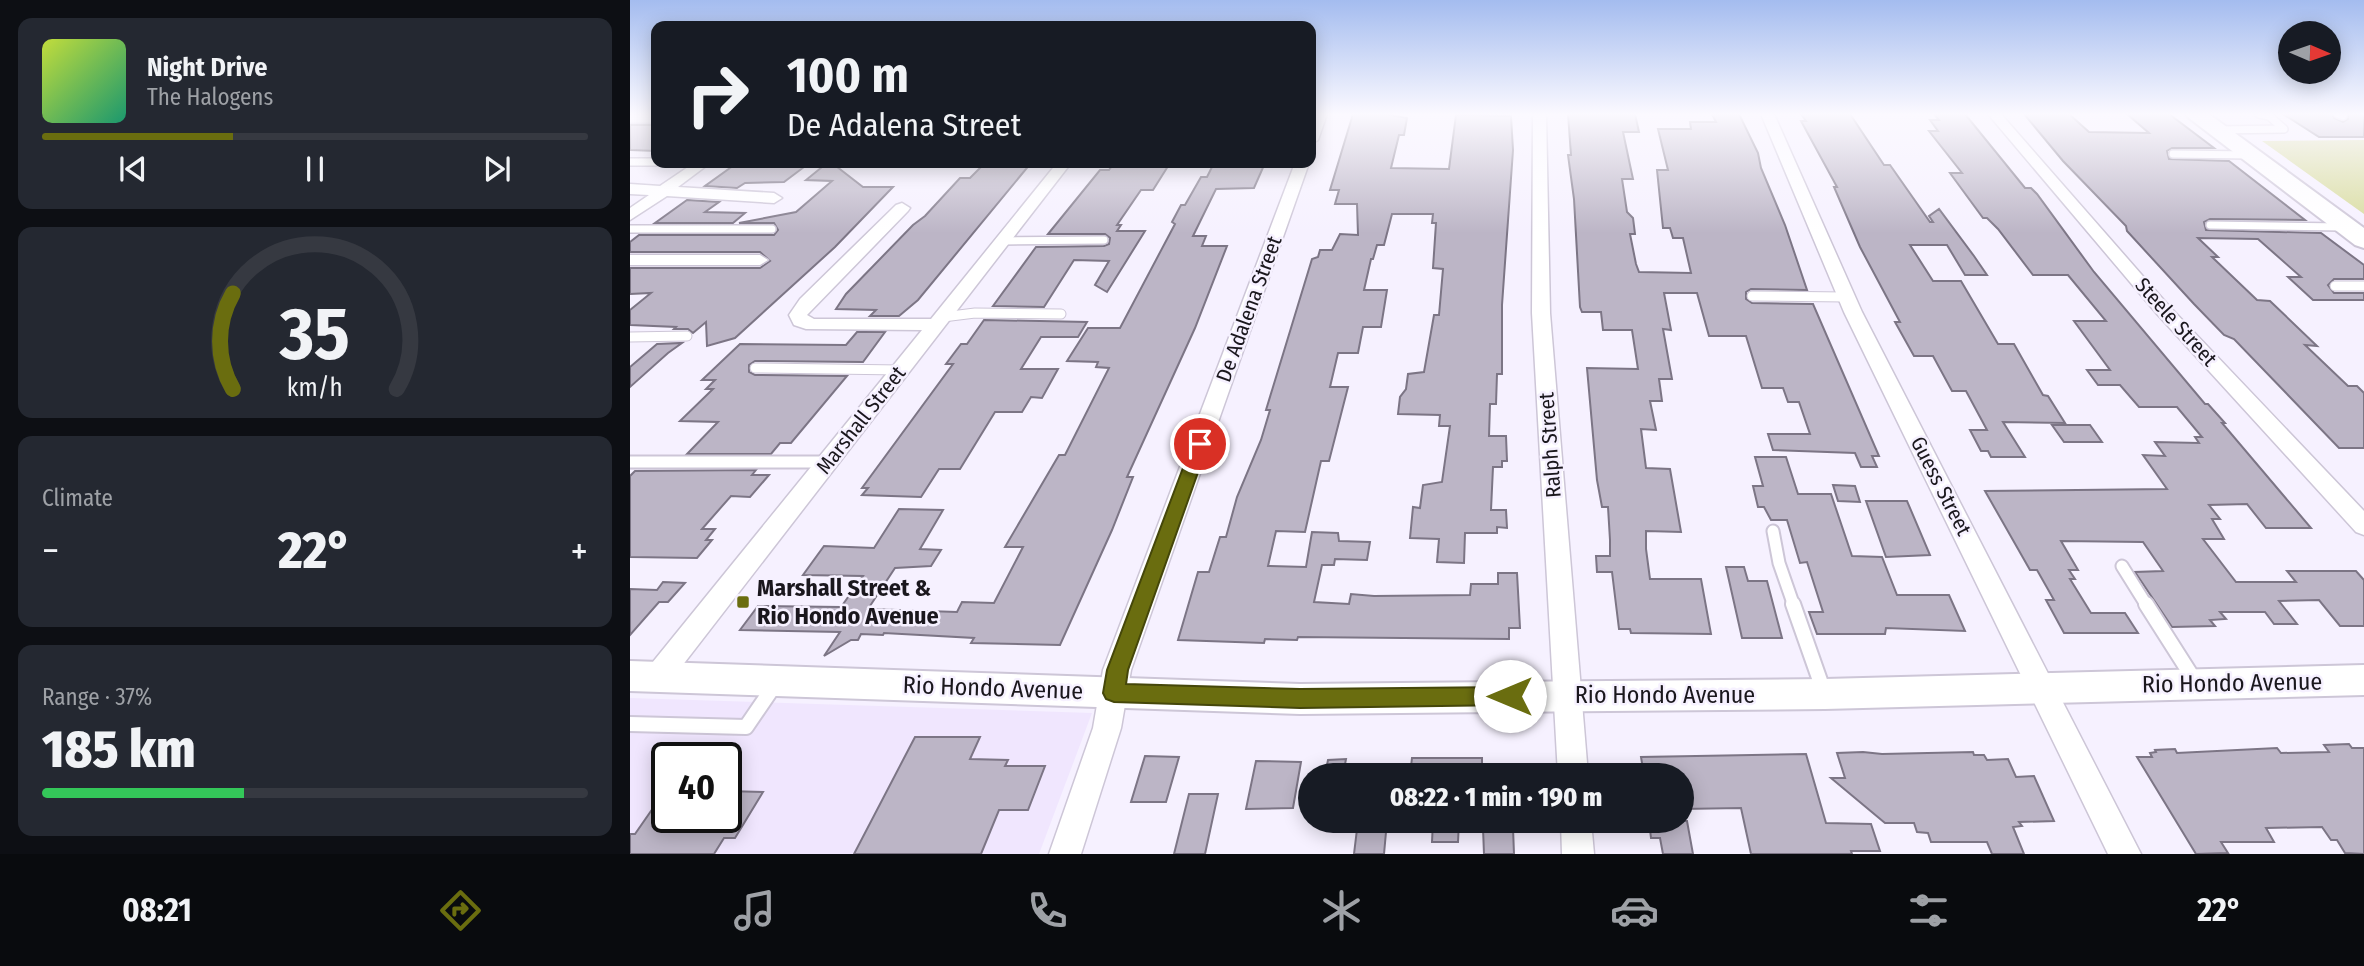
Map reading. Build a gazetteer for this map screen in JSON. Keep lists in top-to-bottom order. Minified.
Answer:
{"streets":{"street":["De Adalena Street","Steele Street","Marshall Street","Ralph Street","Guess Street","Rio Hondo Avenue"]},"crossings":[["De Adalena Street","Rio Hondo Avenue"],["Marshall Street","Rio Hondo Avenue"],["Ralph Street","Rio Hondo Avenue"],["Guess Street","Rio Hondo Avenue"]],"places":{"transit":["Marshall Street & Rio Hondo Avenue"]},"north":"right","page":{"turn":["100 m","De Adalena Street"],"song":["Night Drive","The Halogens"],"tile":["Climate",["Range · 37%","185 km"]],"heat":["−","22°","+"],"limit":"40","trip":"08:22 · 1 min · 190 m","tabs":["08:21","22°"],"gauge":["35","km/h"]}}
